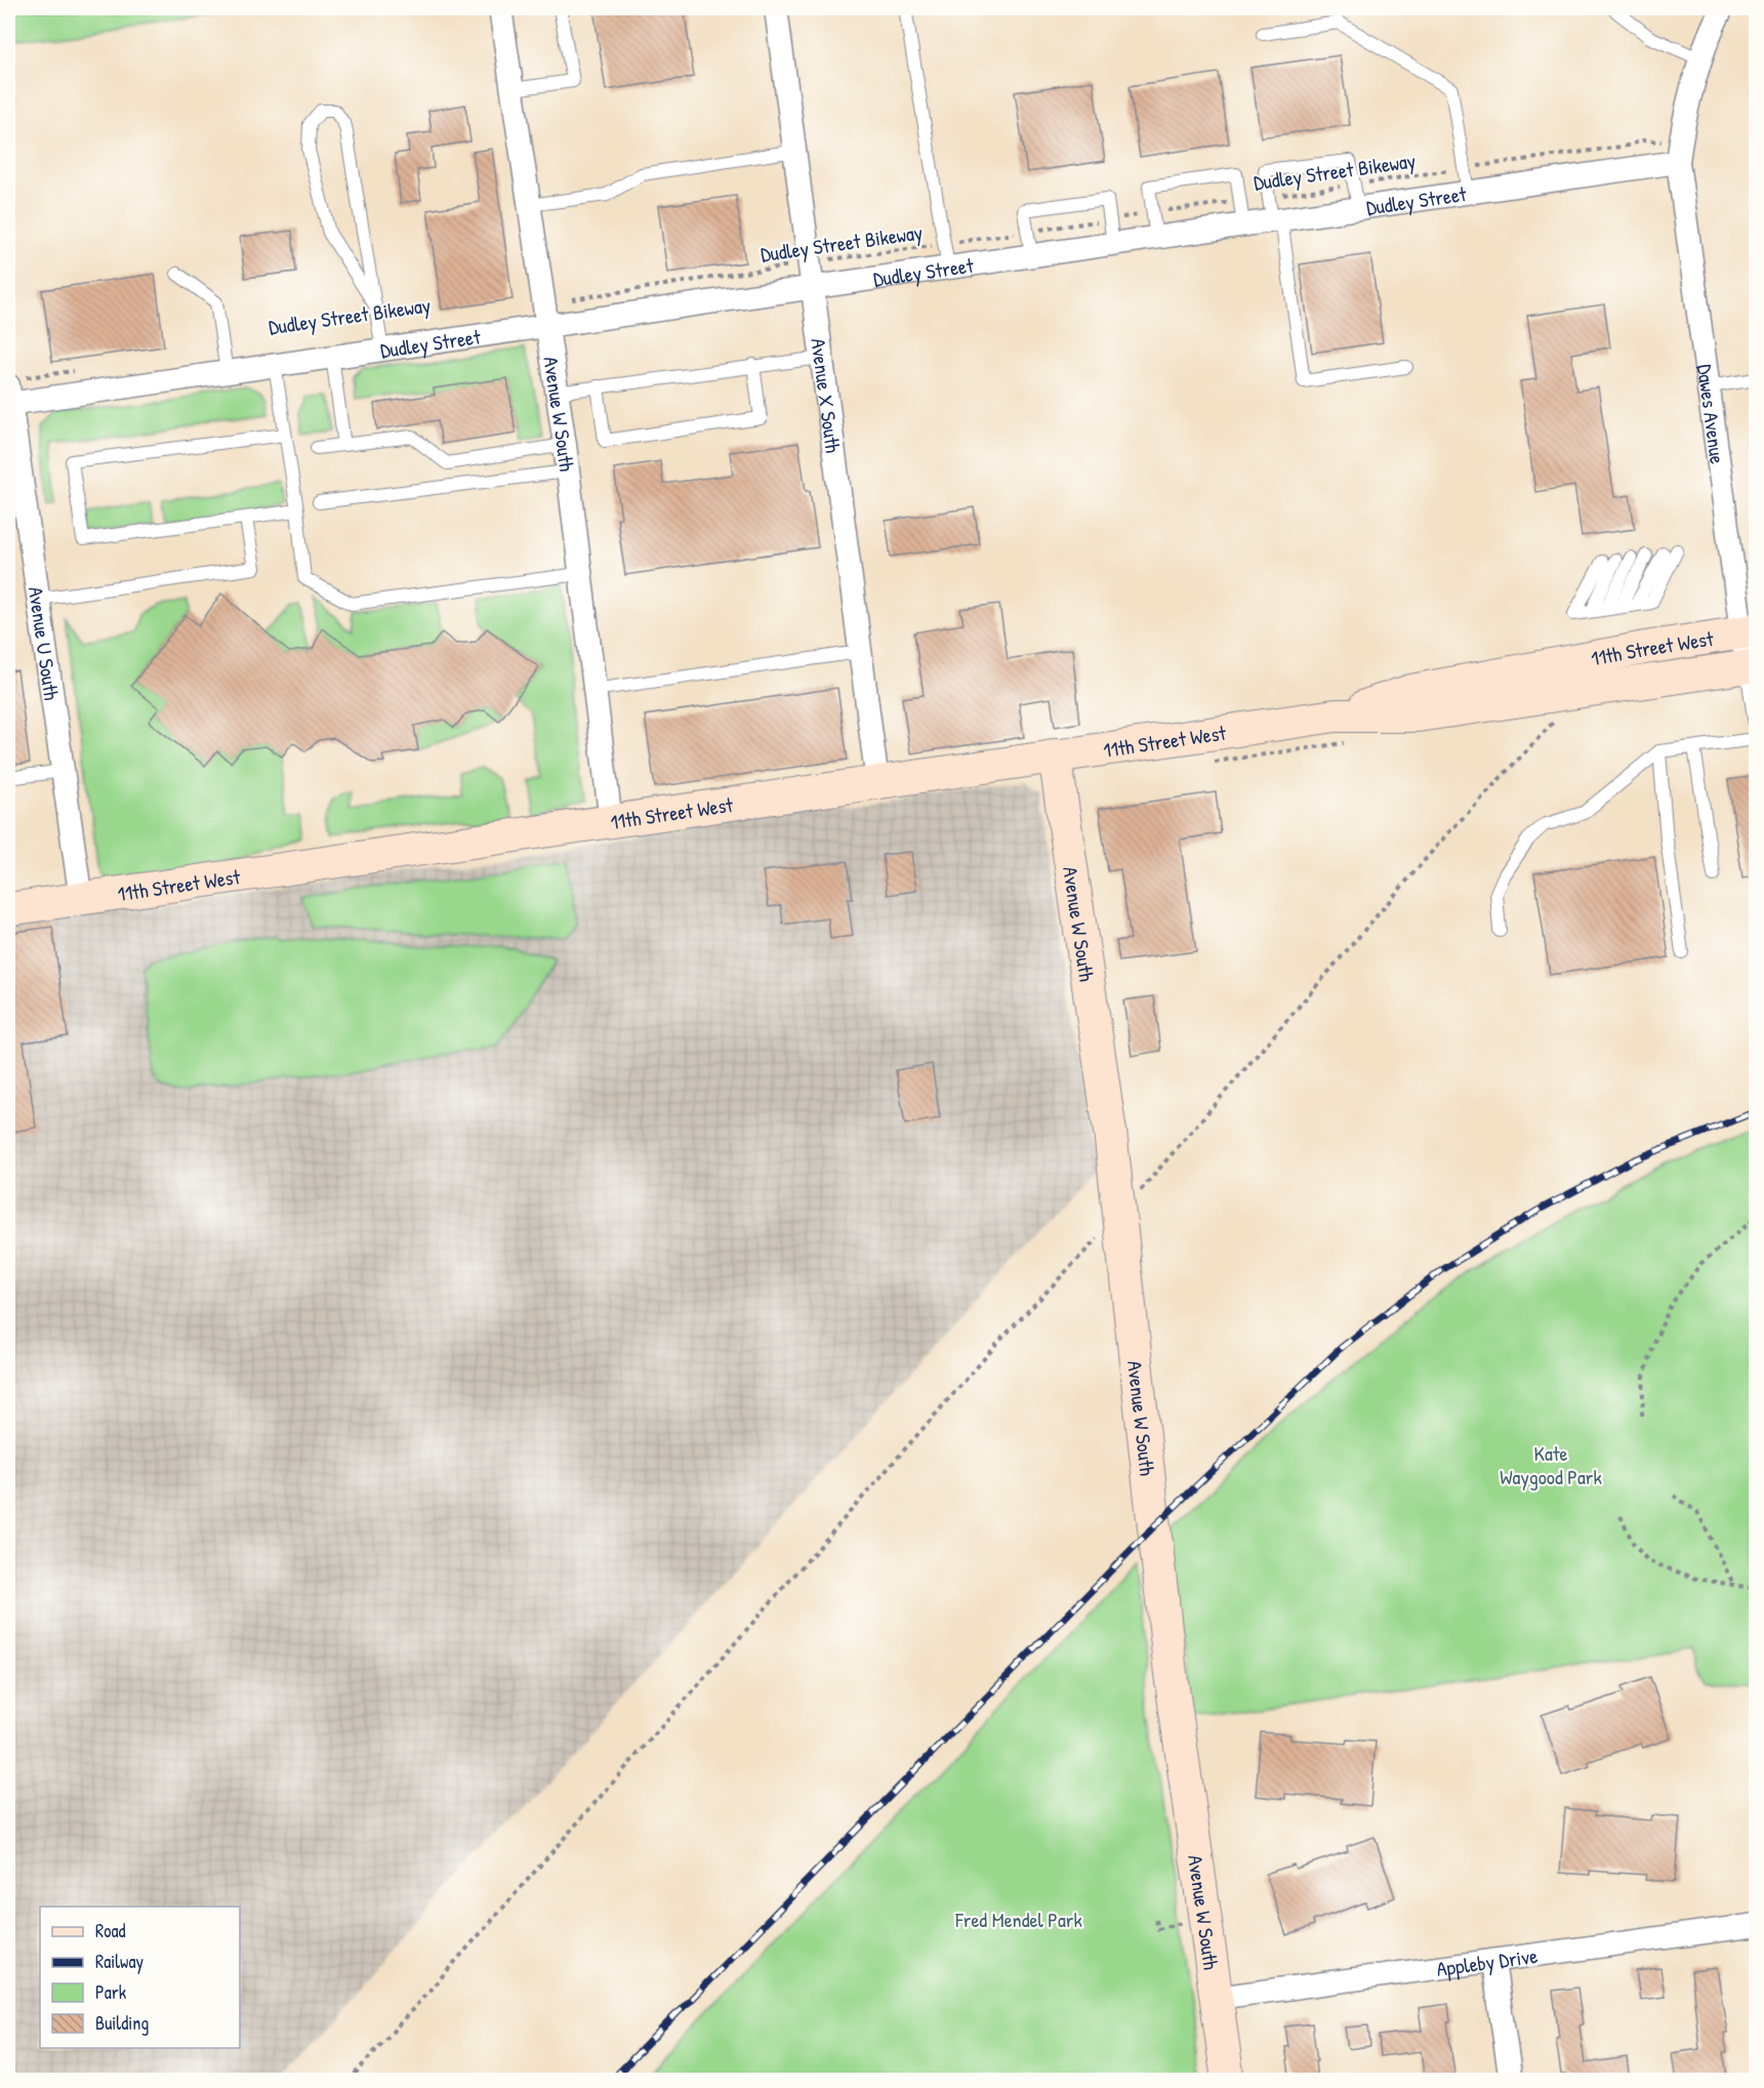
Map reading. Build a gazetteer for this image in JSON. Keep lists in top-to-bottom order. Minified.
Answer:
{"streets":{"main road":["Avenue W South","11th Street West"],"street":["Dudley Street","Avenue X South","Dawes Avenue","Avenue U South","Appleby Drive"],"path":["Dudley Street Bikeway"]},"crossings":[["Dudley Street Bikeway","Dudley Street"],["Dudley Street Bikeway","Avenue X South"],["Dudley Street Bikeway","Avenue W South"],["Dudley Street Bikeway","Dawes Avenue"],["Dudley Street","Avenue X South"],["Dudley Street","Avenue W South"],["Dudley Street","Dawes Avenue"],["Dudley Street","Avenue U South"],["Avenue X South","11th Street West"],["Avenue W South","11th Street West"],["Avenue W South","Appleby Drive"],["Dawes Avenue","11th Street West"],["Avenue U South","11th Street West"]],"parks":["Kate Waygood Park","Fred Mendel Park"],"legend":["Road","Railway","Park","Building"]}
